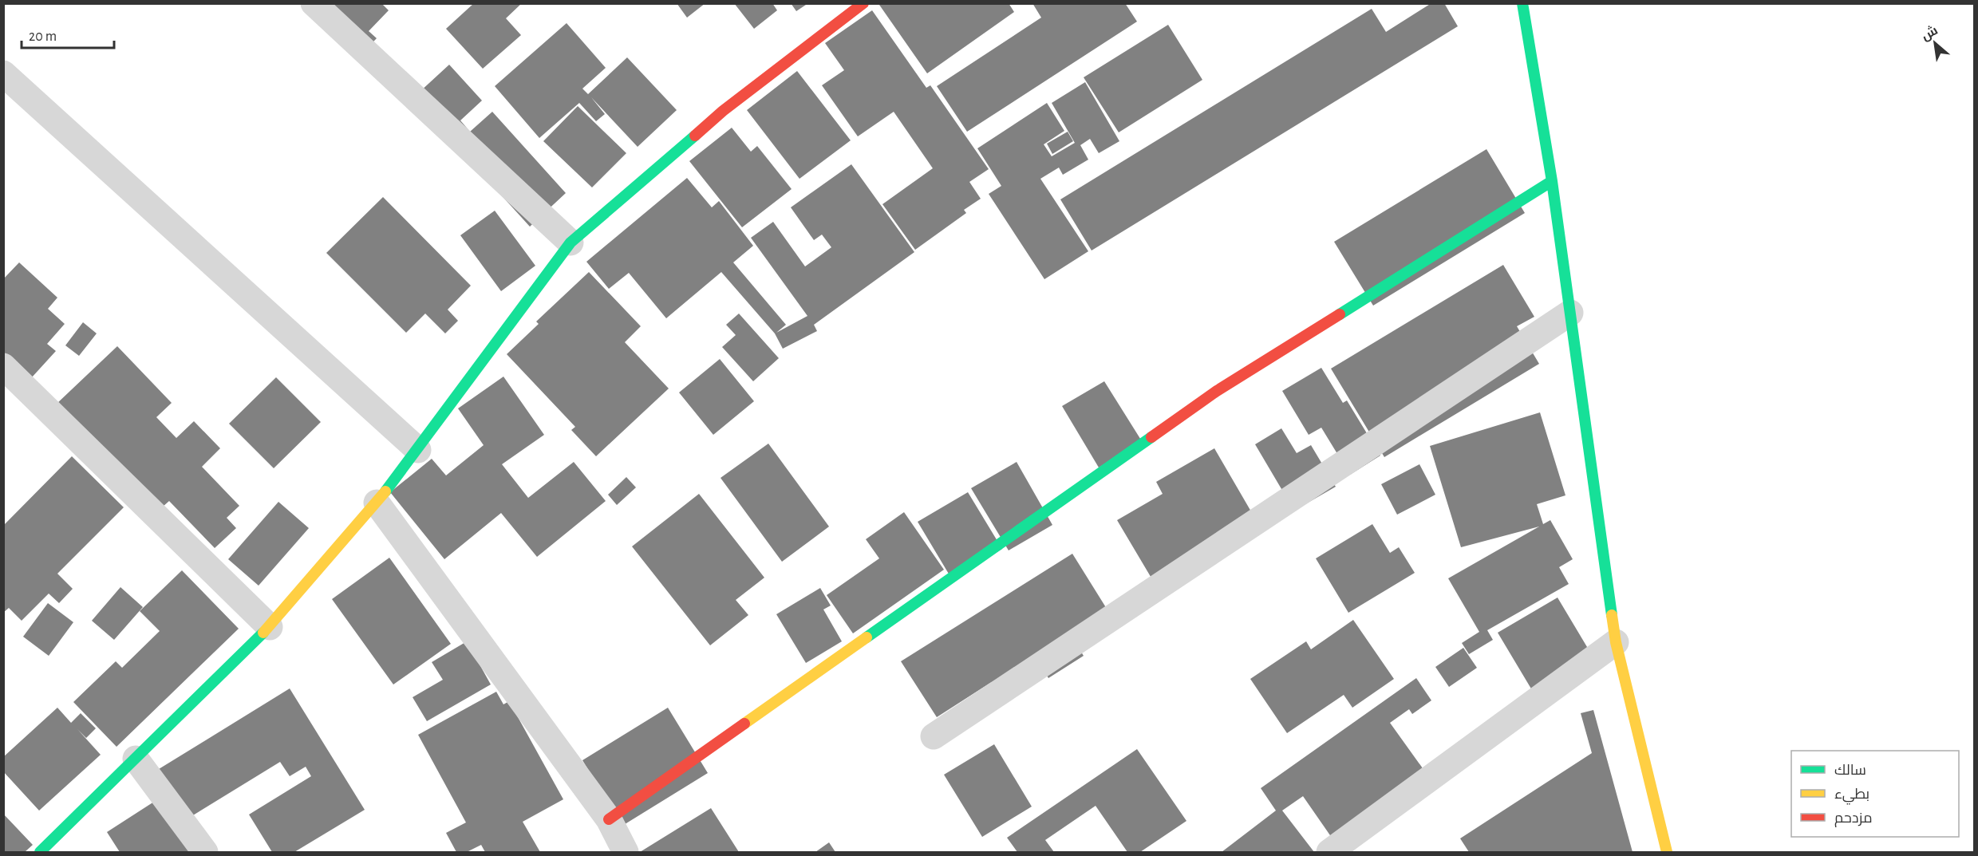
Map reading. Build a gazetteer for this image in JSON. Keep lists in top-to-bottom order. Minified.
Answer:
{"legend":["سالك","بطيء","مزدحم"],"scale_bar":"20 m","north":"top left"}
